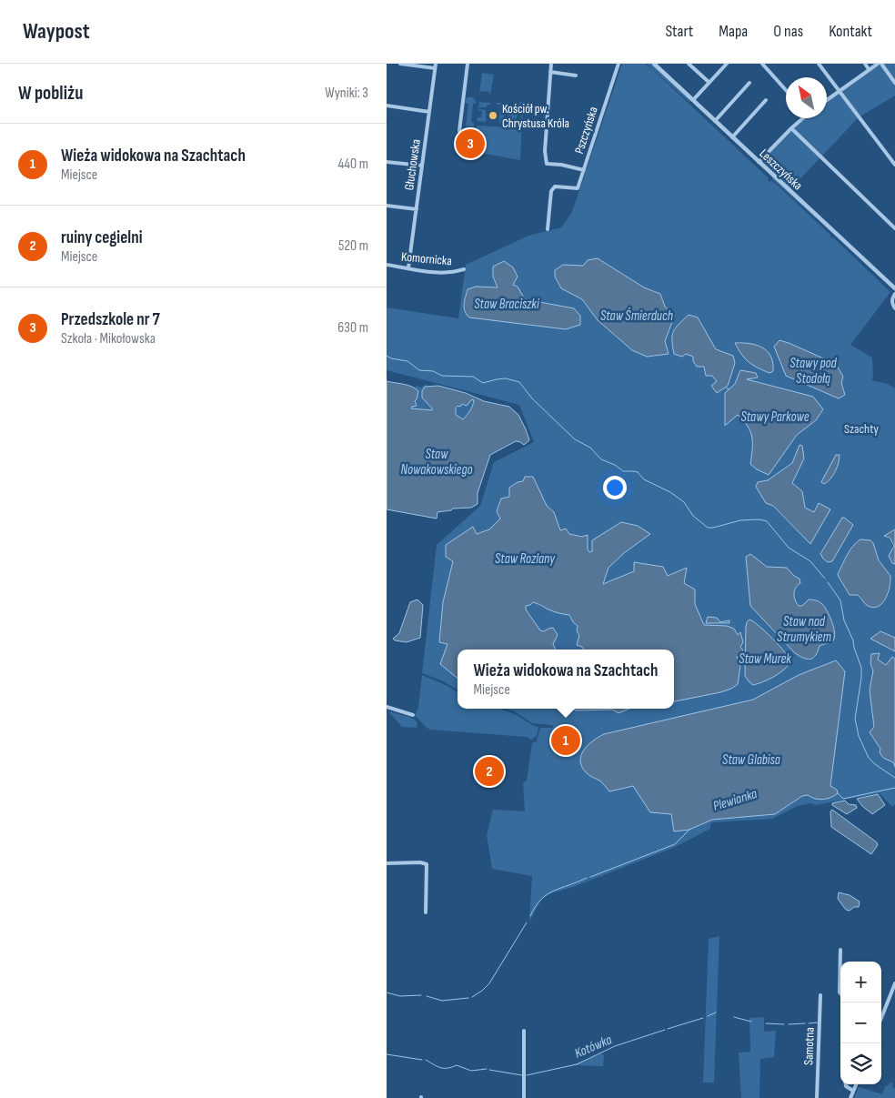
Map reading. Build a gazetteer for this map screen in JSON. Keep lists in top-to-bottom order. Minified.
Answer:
{"streets":{"street":["Pszczyńska","Głuchowska","Leszczyńska","Komornicka","Samotna"]},"crossings":[["Głuchowska","Komornicka"]],"water":["Staw Braciszki","Staw Śmierduch","Stawy pod Stodołą","Stawy Parkowe","Staw Nowakowskiego","Staw Rozlany","Staw nad Strumykiem","Staw Murek","Staw Glabisa","Plewianka","Kotówka"],"parks":["Szachty"],"places":["Kościół pw. Chrystusa Króla"],"north":"top left","page":{"header":"Waypost","nav":["Start","Mapa","O nas","Kontakt"],"heading":["W pobliżu","Wyniki: 3"],"list":[{"mark":"1","name":"Wieża widokowa na Szachtach","note":"Miejsce","value":"440 m"},{"mark":"2","name":"ruiny cegielni","note":"Miejsce","value":"520 m"},{"mark":"3","name":"Przedszkole nr 7","note":"Szkoła · Mikołowska","value":"630 m"}],"pins":["3","1","2"],"popup":["Wieża widokowa na Szachtach","Miejsce"],"map_buttons":["+","−"]}}
